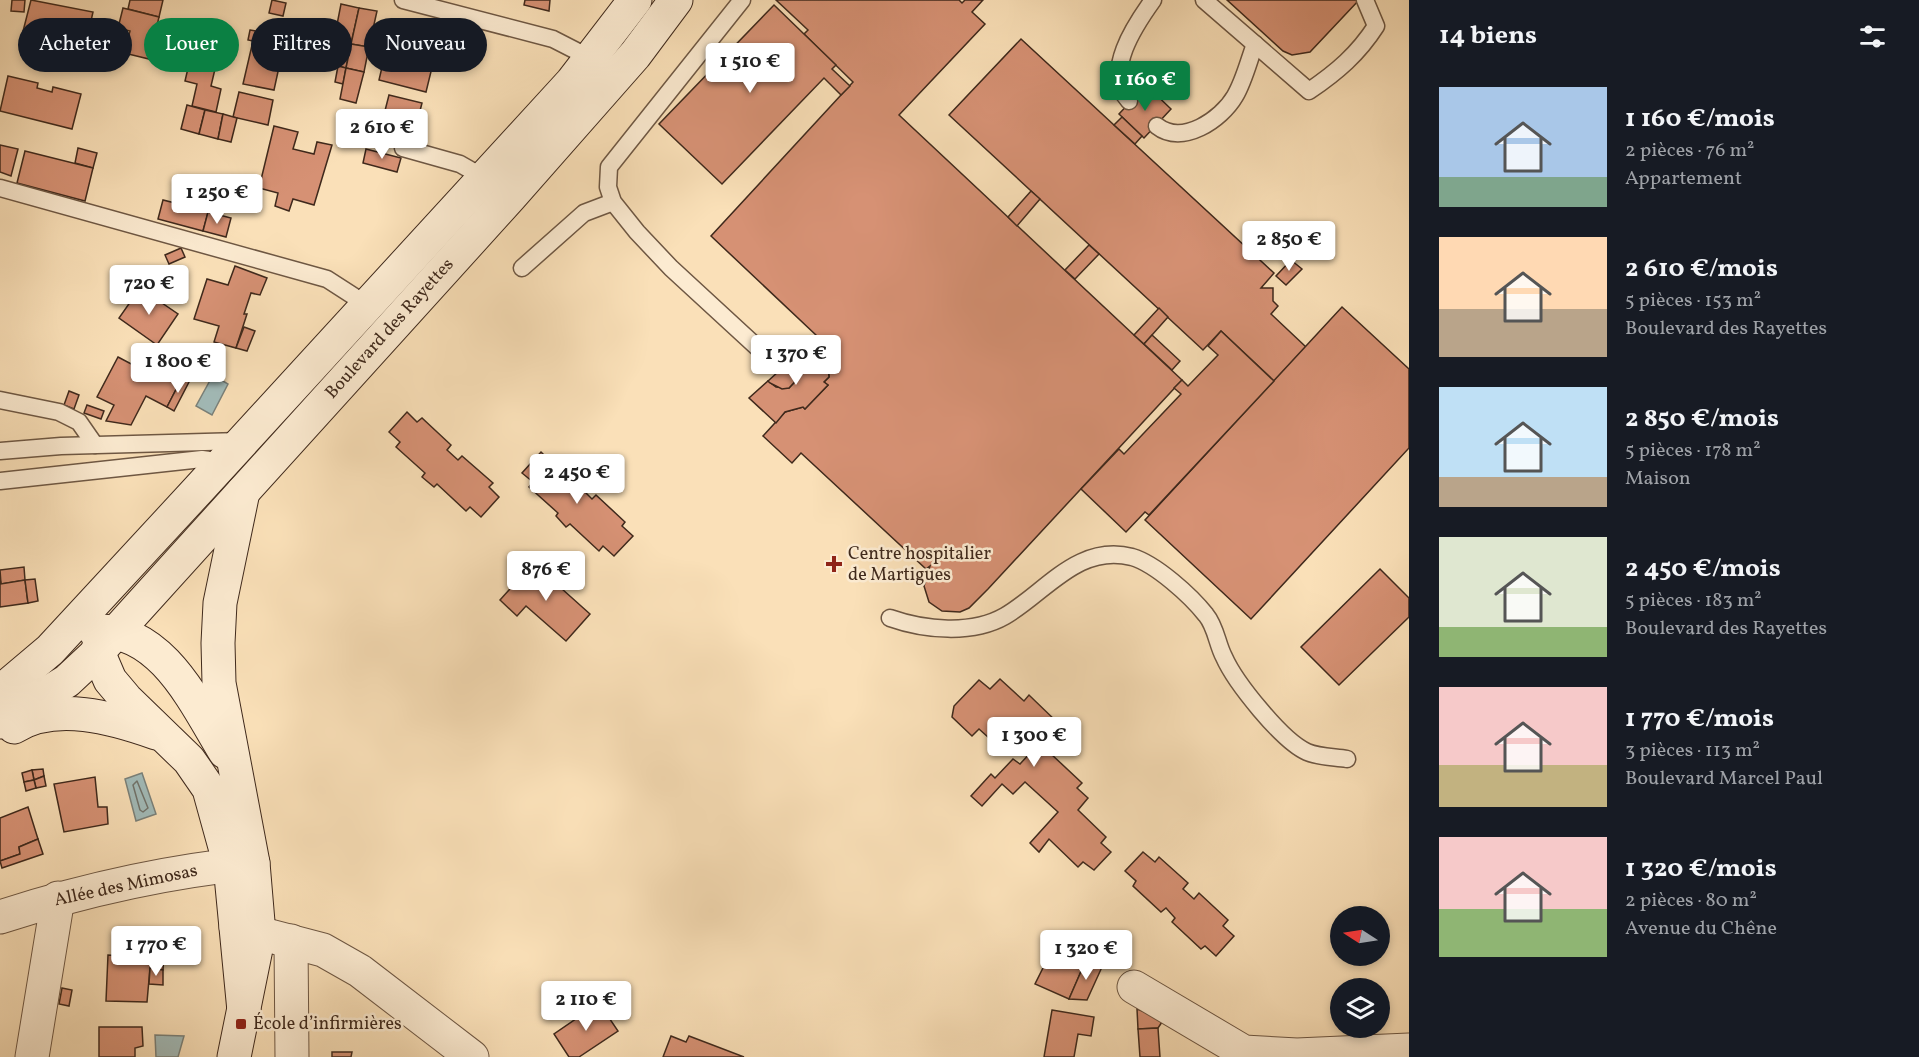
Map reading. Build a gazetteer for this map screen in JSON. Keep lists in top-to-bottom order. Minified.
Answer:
{"streets":{"street":["Boulevard des Rayettes","Allée des Mimosas"]},"places":{"health":["Centre hospitalier de Martigues"],"transit":["École d’infirmières"]},"north":"left","page":{"heading":"14 biens","chip":["Acheter","Louer","Filtres","Nouveau"],"price":["1 510 €","1 160 €","2 610 €","1 250 €","2 850 €","720 €","1 370 €","1 800 €","2 450 €","876 €","1 300 €","1 770 €","1 320 €","2 110 €"],"list":[{"name":"1 160 €/mois","note":"2 pièces · 76 m² · Appartement"},{"name":"2 610 €/mois","note":"5 pièces · 153 m² · Boulevard des Rayettes"},{"name":"2 850 €/mois","note":"5 pièces · 178 m² · Maison"},{"name":"2 450 €/mois","note":"5 pièces · 183 m² · Boulevard des Rayettes"},{"name":"1 770 €/mois","note":"3 pièces · 113 m² · Boulevard Marcel Paul"},{"name":"1 320 €/mois","note":"2 pièces · 80 m² · Avenue du Chêne"}]}}
